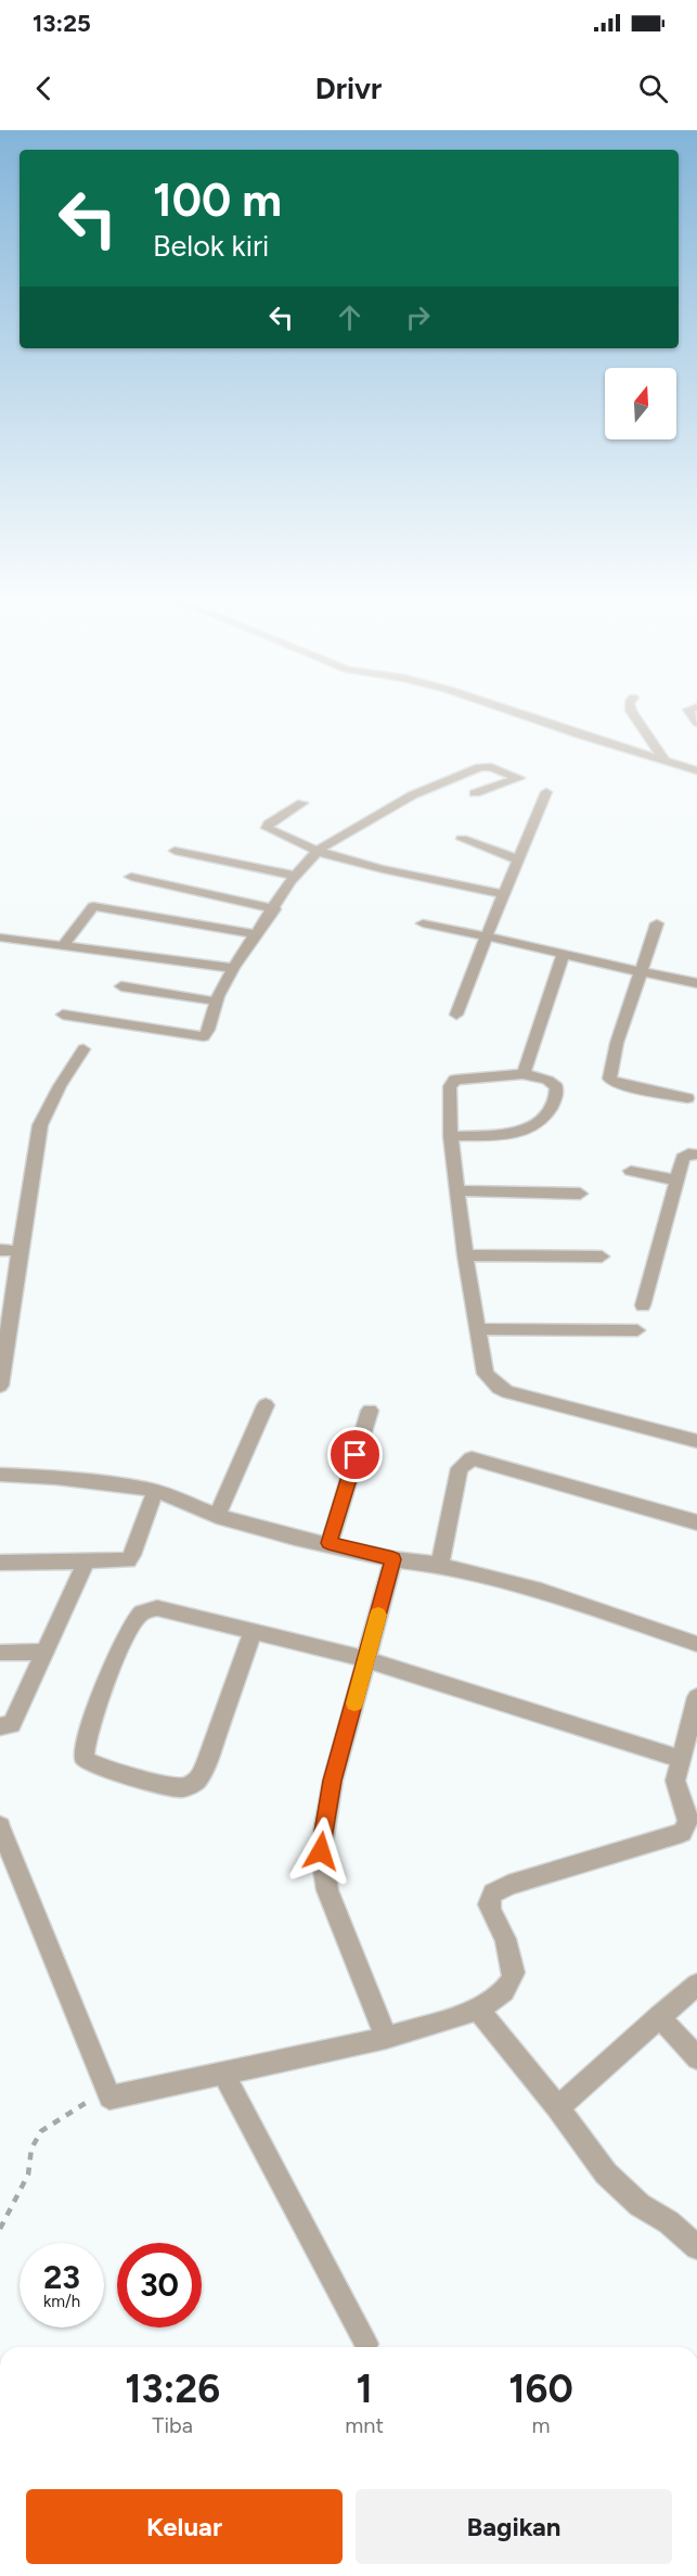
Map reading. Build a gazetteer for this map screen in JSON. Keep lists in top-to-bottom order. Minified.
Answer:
{"north":"top","page":{"status":"13:25","header":"Drivr","turn":["100 m","Belok kiri"],"speed":"23 km/h","limit":"30","eta":["13:26","Tiba","1","mnt","160","m"],"buttons":["Keluar","Bagikan"]}}
